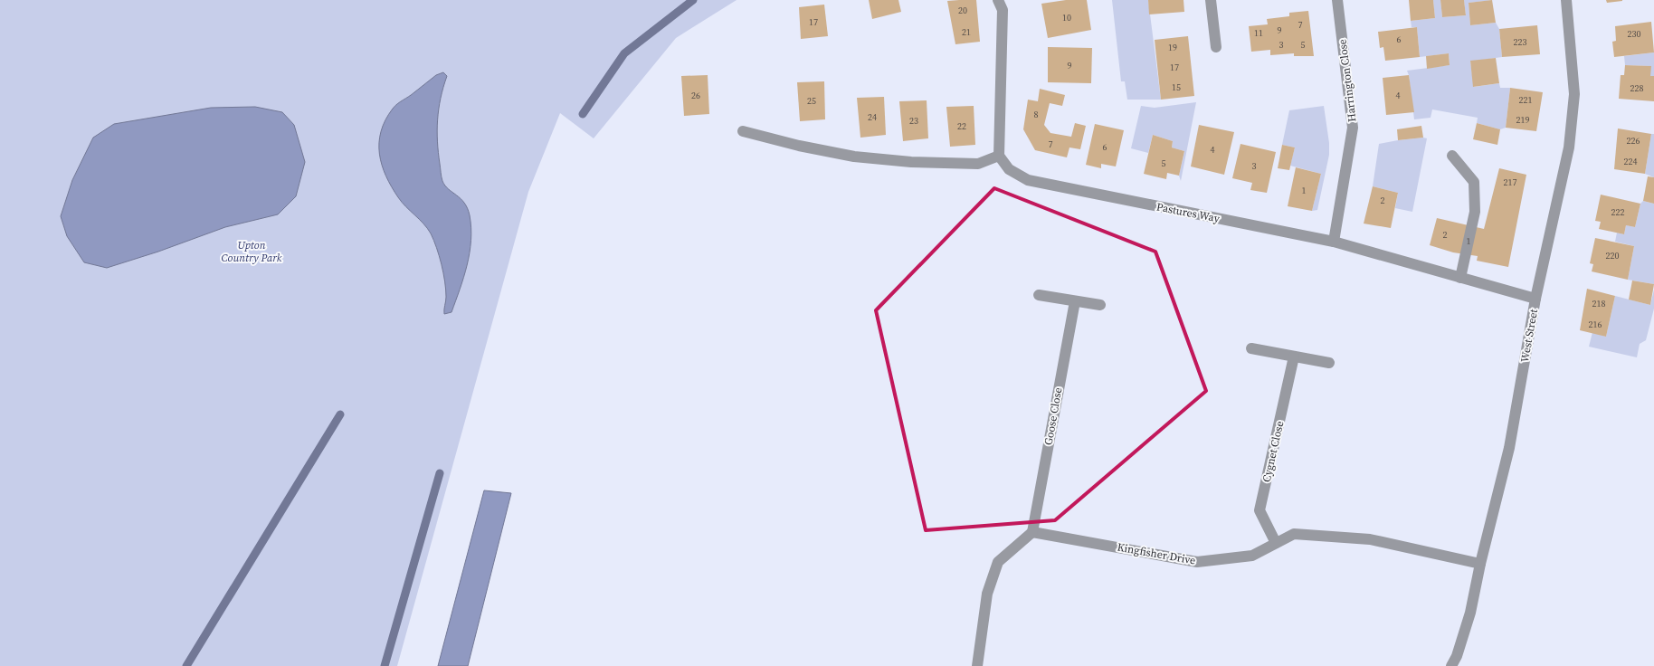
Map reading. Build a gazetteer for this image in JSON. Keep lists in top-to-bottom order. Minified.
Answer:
{"streets":{"street":["Harrington Close","Pastures Way","West Street","Goose Close","Cygnet Close","Kingfisher Drive"]},"crossings":[["Harrington Close","Pastures Way"],["Pastures Way","West Street"],["West Street","Kingfisher Drive"],["Goose Close","Kingfisher Drive"],["Cygnet Close","Kingfisher Drive"]],"parks":["Upton Country Park"],"house_numbers":["20","10","17","7","9","21","11","230","6","223","3","5","19","9","17","15","228","26","4","221","25","8","24","219","23","22","226","7","6","4","224","5","3","217","1","2","222","2","1","220","218","216"]}
